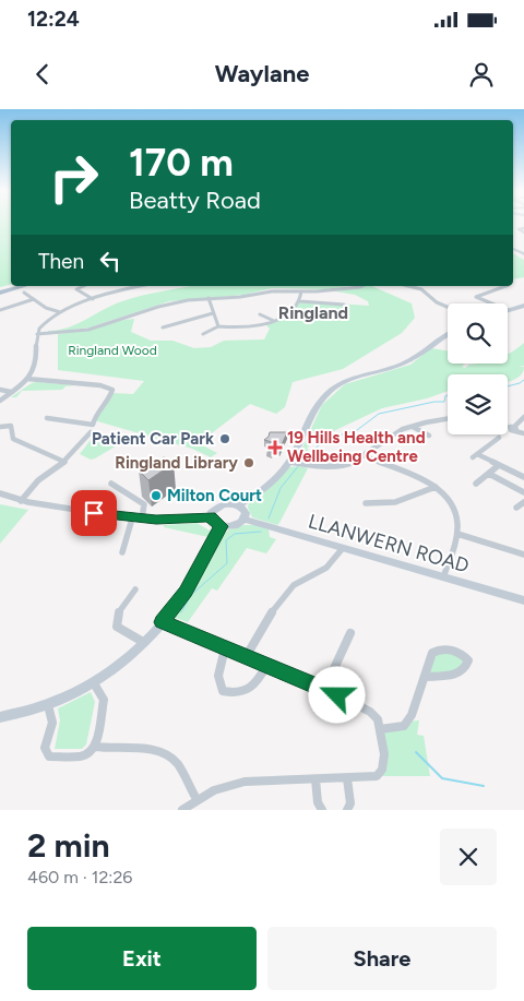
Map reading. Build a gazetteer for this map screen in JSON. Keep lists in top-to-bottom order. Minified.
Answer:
{"streets":{"street":["LLANWERN ROAD"]},"districts":["Ringland"],"parks":["Ringland Wood"],"places":{"other":["Patient Car Park","Ringland Library","Milton Court"],"health":["19 Hills Health and Wellbeing Centre"]},"page":{"status":"12:24","header":"Waylane","turn":["170 m","Beatty Road"],"then":"Then","heading":["2 min","460 m · 12:26"],"buttons":["Exit","Share"]}}
